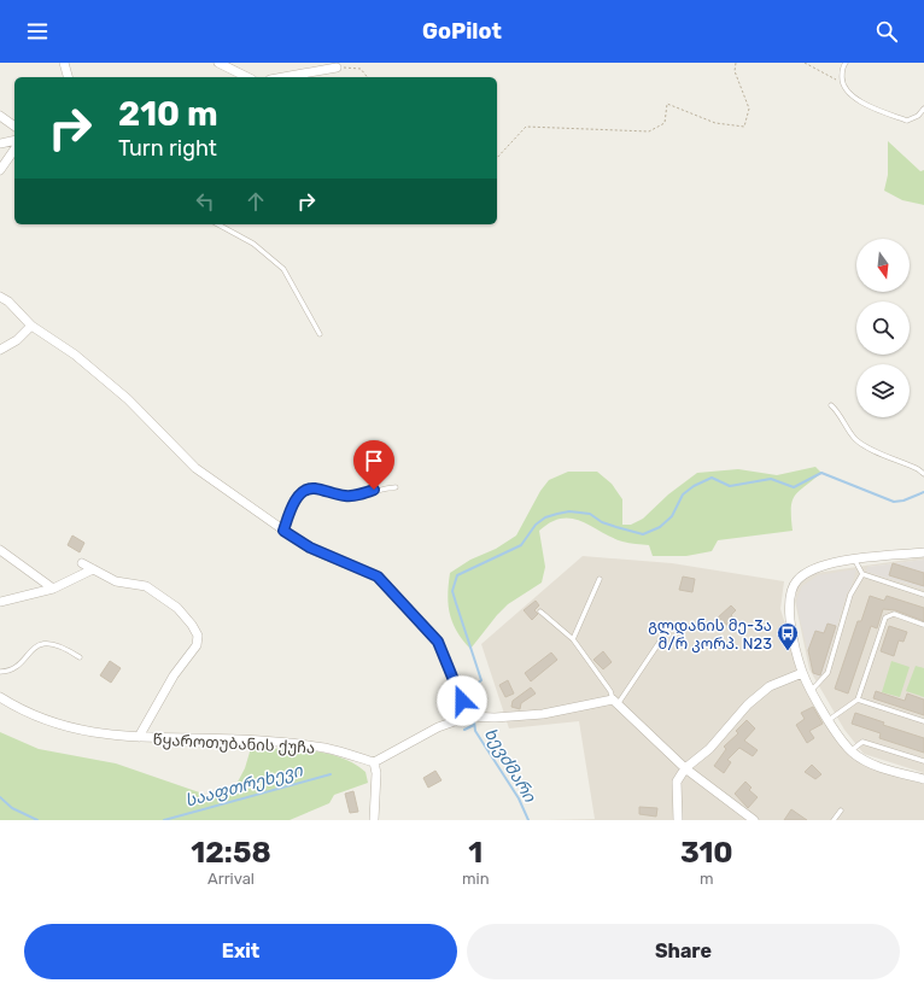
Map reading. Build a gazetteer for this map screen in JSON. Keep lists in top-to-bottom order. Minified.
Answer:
{"streets":{"street":["წყაროთუბანის ქუჩა"]},"water":["ხევძმარი","სააფთრეხევი"],"places":{"bus stop":["გლდანის მე-3ა მ/რ კორპ. N23"]},"north":"bottom","page":{"header":"GoPilot","turn":["210 m","Turn right"],"eta":["12:58","Arrival","1","min","310","m"],"buttons":["Exit","Share"]}}
